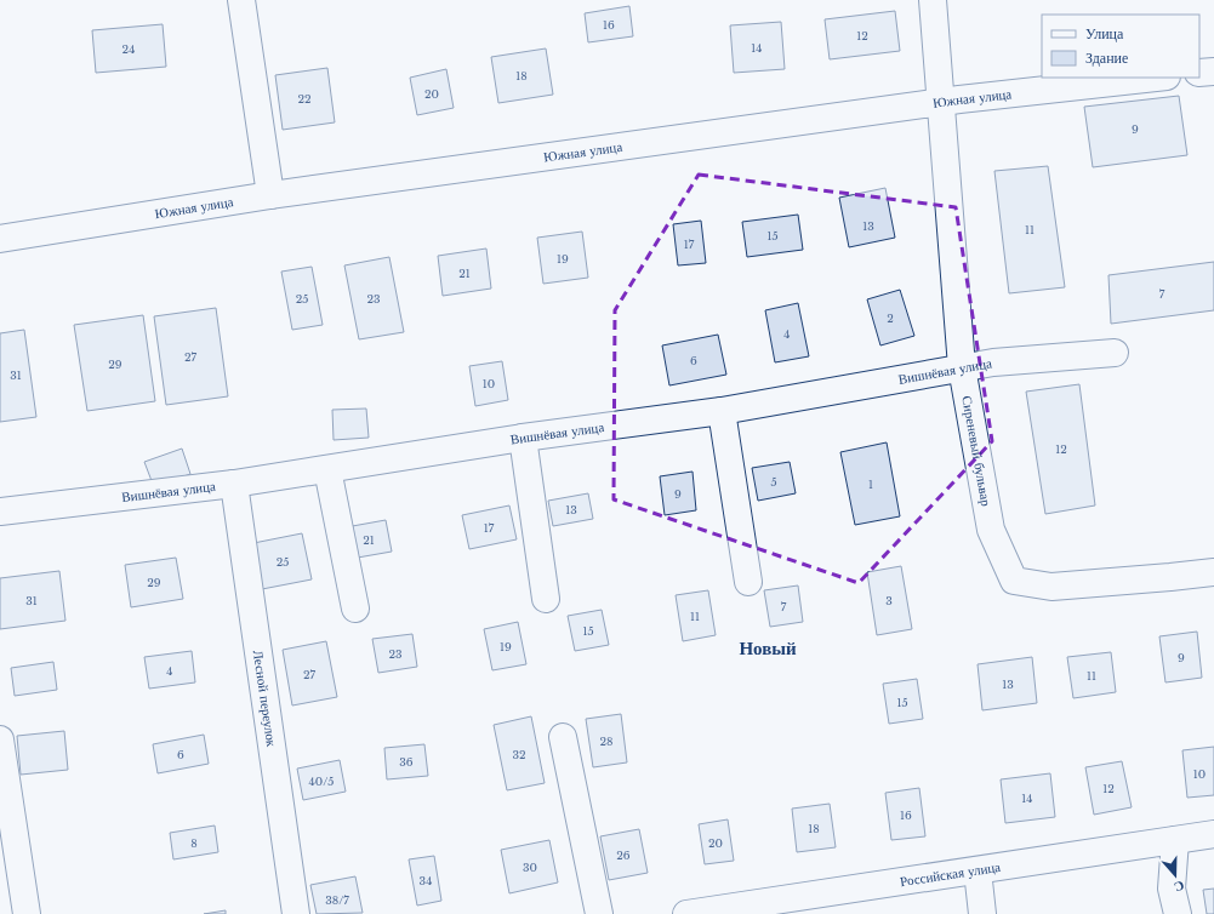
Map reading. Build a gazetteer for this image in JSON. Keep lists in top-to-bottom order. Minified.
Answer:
{"streets":{"street":["Южная улица","Вишнёвая улица","Сиреневый бульвар","Лесной переулок","Российская улица"]},"crossings":[["Южная улица","Сиреневый бульвар"],["Вишнёвая улица","Сиреневый бульвар"],["Вишнёвая улица","Лесной переулок"]],"districts":["Новый"],"house_numbers":["16","12","14","24","18","20","22","9","13","11","15","17","19","21","7","25","23","2","4","27","6","29","31","10","12","5","1","9","13","17","21","25","29","31","3","7","11","15","19","23","9","4","27","11","13","15","28","6","32","36","10","40/5","12","14","16","18","8","20","26","30","34","38/7"],"legend":["Улица","Здание"],"north":"bottom"}
